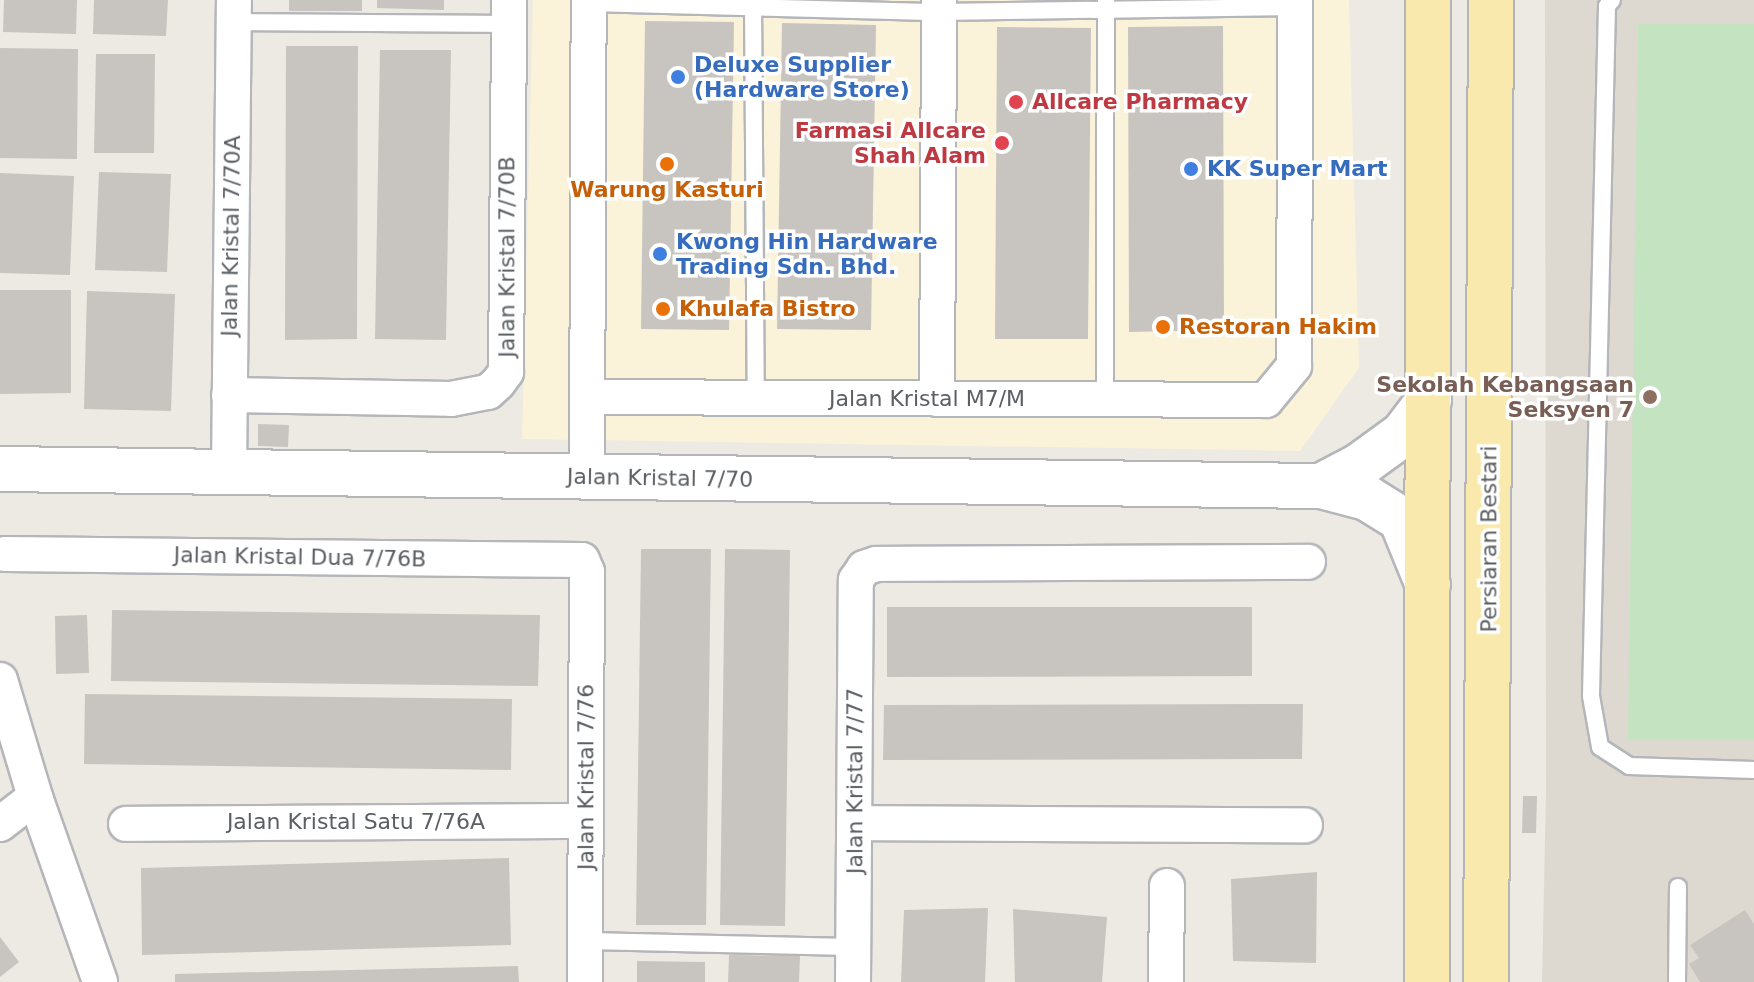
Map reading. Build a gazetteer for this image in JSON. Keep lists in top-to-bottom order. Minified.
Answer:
{"streets":{"main road":["Persiaran Bestari"],"street":["Jalan Kristal 7/70A","Jalan Kristal 7/70B","Jalan Kristal M7/M","Jalan Kristal 7/70","Jalan Kristal Dua 7/76B","Jalan Kristal 7/76","Jalan Kristal 7/77","Jalan Kristal Satu 7/76A"]},"crossings":[["Jalan Kristal 7/70A","Jalan Kristal 7/70B"],["Jalan Kristal 7/70A","Jalan Kristal 7/70"],["Jalan Kristal Dua 7/76B","Jalan Kristal 7/76"],["Jalan Kristal 7/76","Jalan Kristal Satu 7/76A"]],"places":["Deluxe Supplier (Hardware Store)","Allcare Pharmacy","Farmasi Allcare Shah Alam","Warung Kasturi","KK Super Mart","Kwong Hin Hardware Trading Sdn. Bhd.","Khulafa Bistro","Restoran Hakim","Sekolah Kebangsaan Seksyen 7"]}
